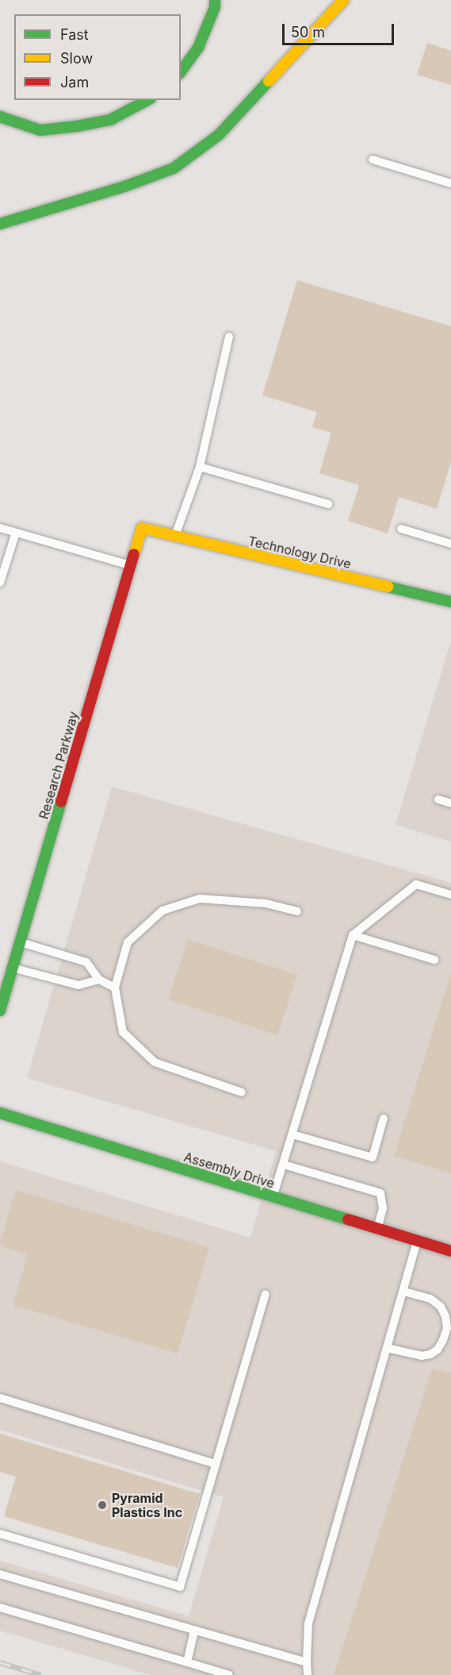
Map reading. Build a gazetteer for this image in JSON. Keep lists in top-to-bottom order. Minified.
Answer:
{"streets":{"main road":["Technology Drive","Research Parkway","Assembly Drive"]},"crossings":[["Technology Drive","Research Parkway"]],"places":["Pyramid Plastics Inc"],"legend":["Fast","Slow","Jam"],"scale_bar":"50 m"}
